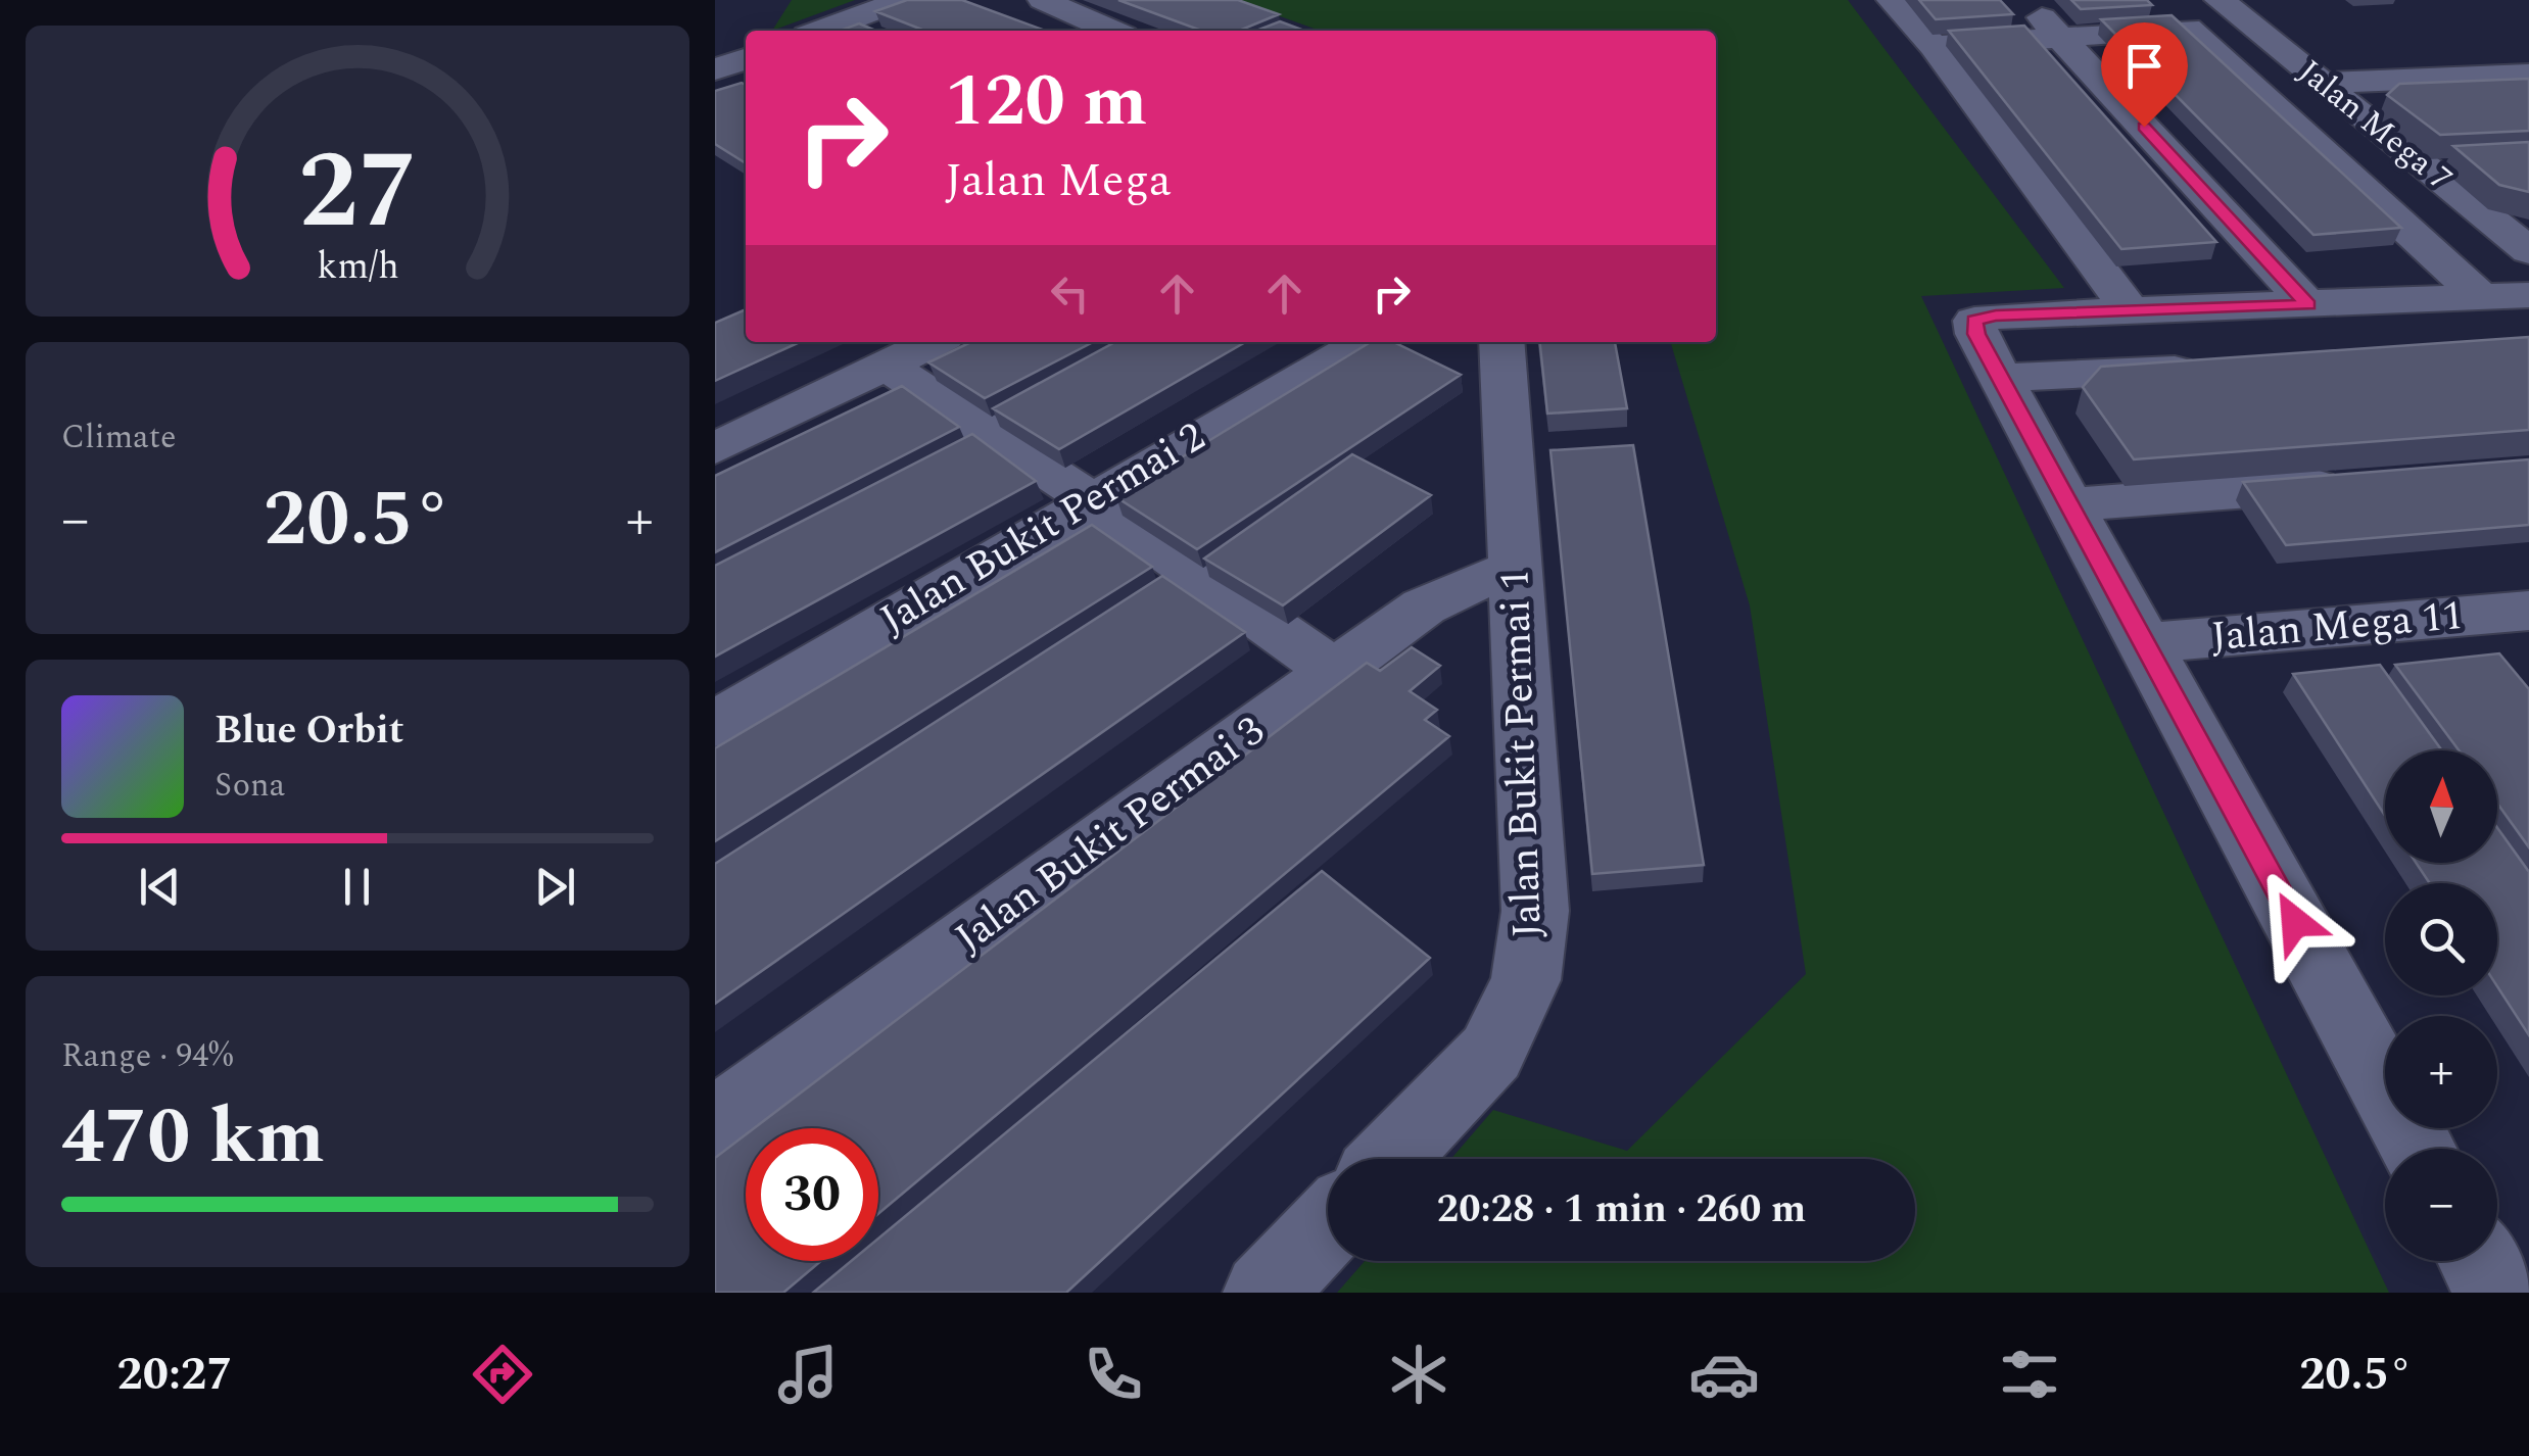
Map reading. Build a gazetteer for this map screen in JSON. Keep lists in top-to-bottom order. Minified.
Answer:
{"streets":{"street":["Jalan Mega 7","Jalan Bukit Permai 2","Jalan Mega 11","Jalan Bukit Permai 1","Jalan Bukit Permai 3"]},"crossings":[["Jalan Bukit Permai 1","Jalan Bukit Permai 3"]],"north":"top","page":{"turn":["120 m","Jalan Mega"],"tile":["Climate",["Range · 94%","470 km"]],"heat":["−","20.5°","+"],"song":["Blue Orbit","Sona"],"map_buttons":["+","−"],"limit":"30","trip":"20:28 · 1 min · 260 m","tabs":["20:27","20.5°"],"gauge":["27","km/h"]}}
